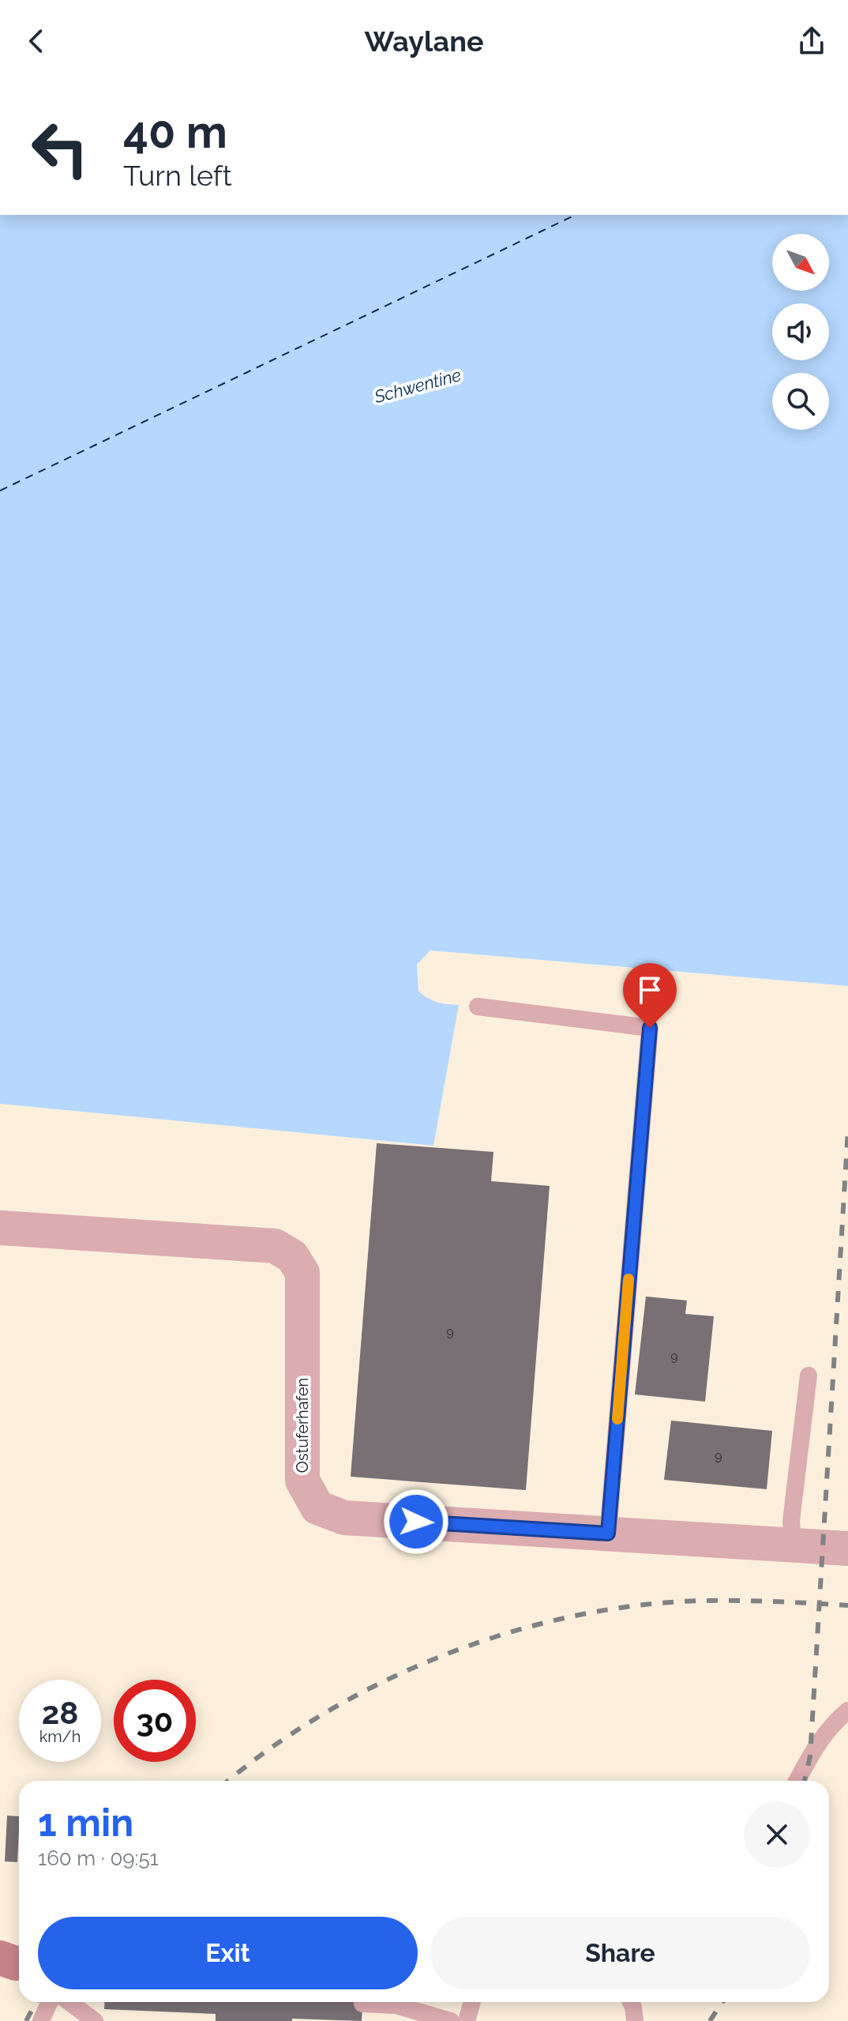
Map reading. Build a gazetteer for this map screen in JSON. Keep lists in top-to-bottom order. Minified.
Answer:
{"streets":{"street":["Ostuferhafen"]},"water":["Schwentine"],"house_numbers":["9","9","9"],"north":"bottom right","page":{"header":"Waylane","turn":["40 m","Turn left"],"speed":"28 km/h","limit":"30","heading":["1 min","160 m · 09:51"],"buttons":["Exit","Share"]}}
